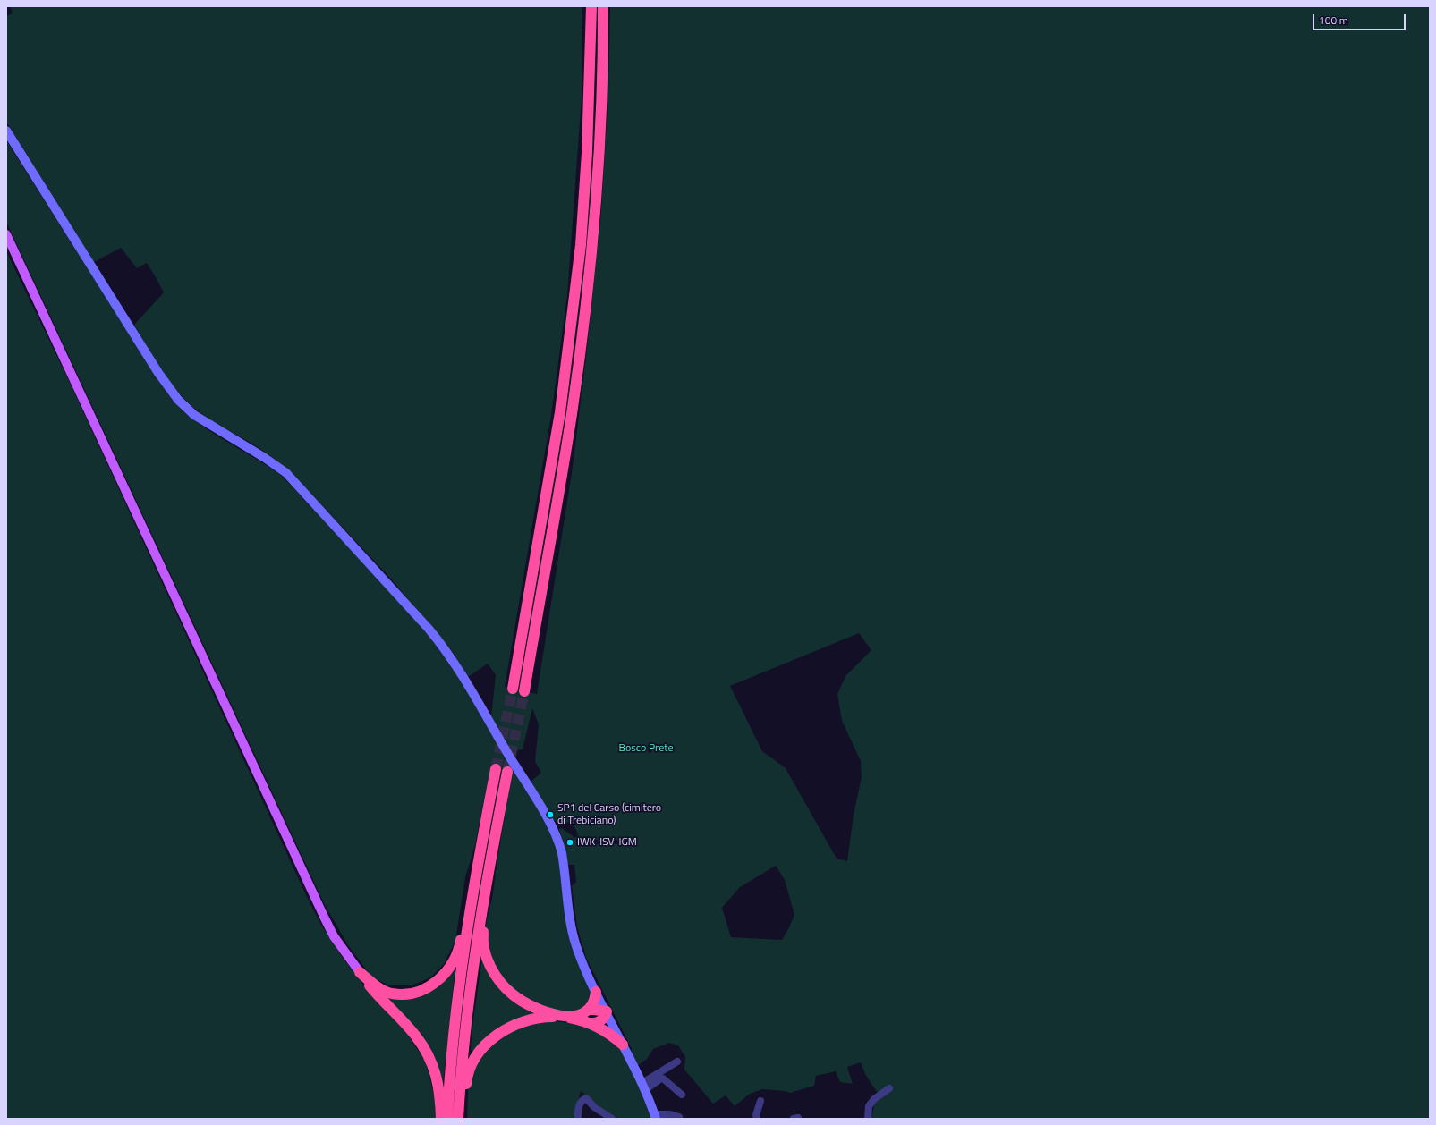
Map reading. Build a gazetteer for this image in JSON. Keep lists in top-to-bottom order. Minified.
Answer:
{"parks":["Bosco Prete"],"places":["SP1 del Carso (cimitero di Trebiciano)","IWK-ISV-IGM"],"scale_bar":"100 m"}
